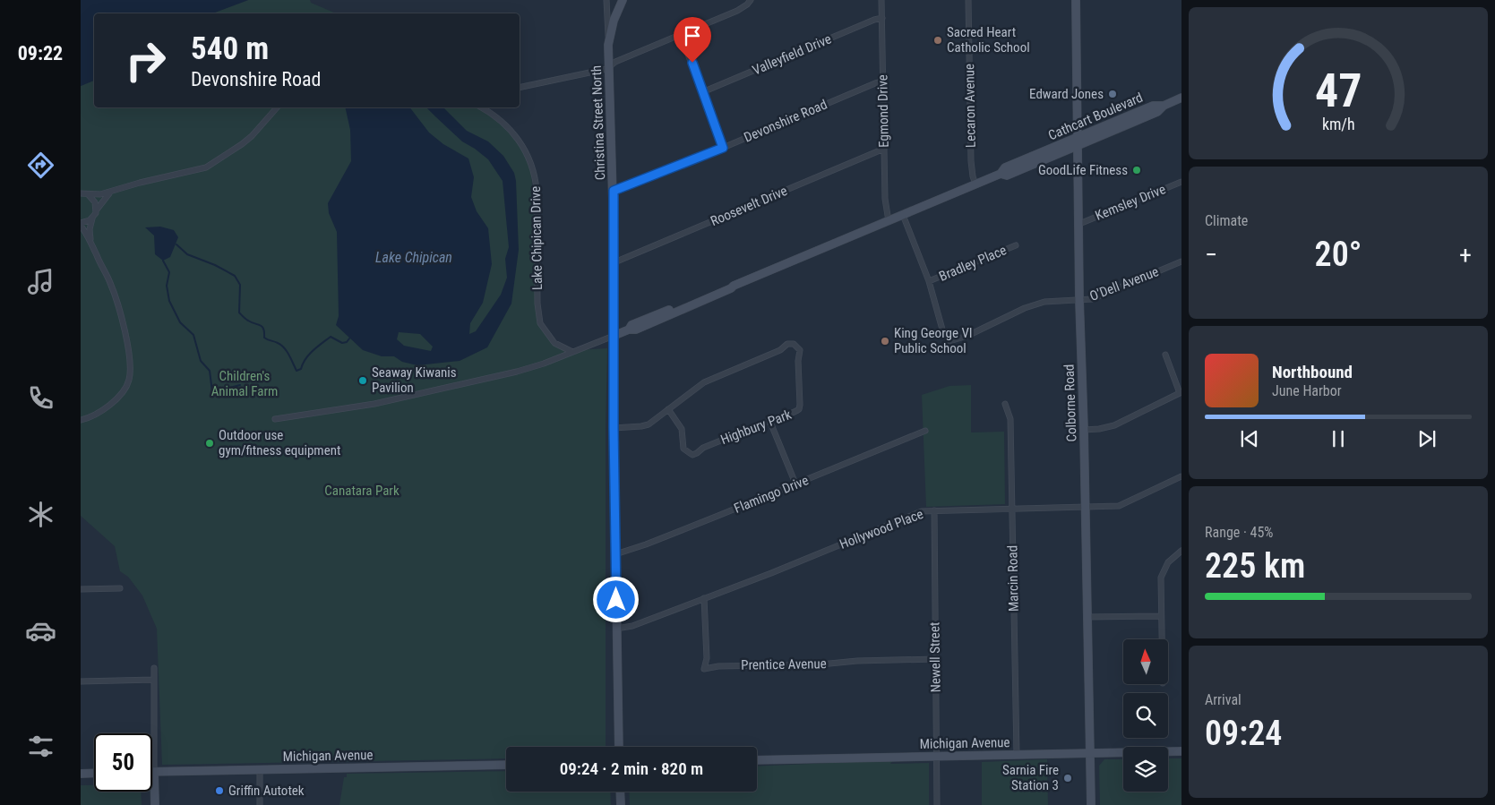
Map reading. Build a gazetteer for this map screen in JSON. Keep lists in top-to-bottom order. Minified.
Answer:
{"streets":{"main road":["Cathcart Boulevard","Christina Street North","Colborne Road","Michigan Avenue"],"street":["Valleyfield Drive","Lecaron Avenue","Egmond Drive","Devonshire Road","Kemsley Drive","Roosevelt Drive","Lake Chipican Drive","Bradley Place","O'Dell Avenue","Highbury Park","Flamingo Drive","Hollywood Place","Marcin Road","Newell Street","Prentice Avenue"]},"crossings":[["Valleyfield Drive","Egmond Drive"],["Lecaron Avenue","Cathcart Boulevard"],["Egmond Drive","Cathcart Boulevard"],["Egmond Drive","Devonshire Road"],["Egmond Drive","Roosevelt Drive"],["Cathcart Boulevard","Christina Street North"],["Cathcart Boulevard","Colborne Road"],["Devonshire Road","Christina Street North"],["Christina Street North","Roosevelt Drive"],["Christina Street North","Highbury Park"],["Christina Street North","Flamingo Drive"],["Christina Street North","Hollywood Place"],["Kemsley Drive","Colborne Road"],["Bradley Place","O'Dell Avenue"],["O'Dell Avenue","Colborne Road"],["Colborne Road","Hollywood Place"],["Colborne Road","Michigan Avenue"],["Hollywood Place","Marcin Road"],["Hollywood Place","Newell Street"],["Hollywood Place","Prentice Avenue"],["Marcin Road","Michigan Avenue"],["Newell Street","Prentice Avenue"],["Newell Street","Michigan Avenue"]],"water":["Lake Chipican"],"parks":["Children's Animal Farm","Canatara Park"],"places":["Sacred Heart Catholic School","Edward Jones","GoodLife Fitness","King George VI Public School","Seaway Kiwanis Pavilion","Outdoor use gym/fitness equipment","Sarnia Fire Station 3","Griffin Autotek"],"north":"top","page":{"tabs":"09:22","turn":["540 m","Devonshire Road"],"tile":["Climate",["Range · 45%","225 km"],["Arrival","09:24"]],"heat":["−","20°","+"],"song":["Northbound","June Harbor"],"limit":"50","trip":"09:24 · 2 min · 820 m","gauge":["47","km/h"]}}
